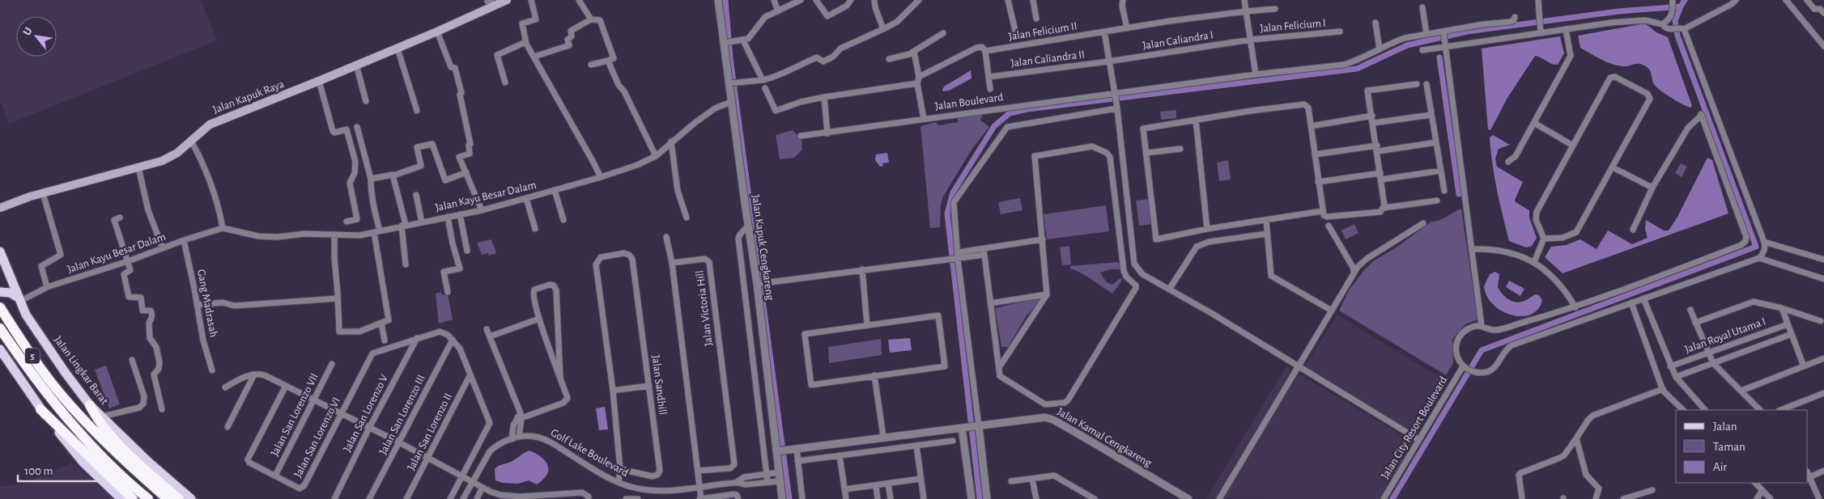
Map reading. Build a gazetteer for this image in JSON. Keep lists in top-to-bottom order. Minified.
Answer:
{"streets":{"highway":["5"],"main road":["Jalan Kapuk Raya","Jalan Lingkar Barat"],"street":["Jalan Felicium I","Jalan Felicium II","Jalan Caliandra I","Jalan Caliandra II","Jalan Boulevard","Jalan Kayu Besar Dalam","Jalan Kapuk Cengkareng","Gang Madrasah","Jalan Victoria Hill","Jalan Royal Utama I","Jalan Sandhill","Jalan San Lorenzo V","Jalan San Lorenzo VII","Jalan San Lorenzo III","Jalan City Resort Boulevard","Jalan San Lorenzo II","Jalan San Lorenzo VI","Jalan Kamal Cengkareng","Golf Lake Boulevard"]},"crossings":[["Jalan Felicium I","Jalan Caliandra I"],["Jalan Caliandra I","Jalan Caliandra II"],["Jalan Kayu Besar Dalam","Jalan Kapuk Cengkareng"],["Jalan Kayu Besar Dalam","Gang Madrasah"],["Jalan Kayu Besar Dalam","Jalan Lingkar Barat"],["Jalan Kapuk Cengkareng","Jalan Kamal Cengkareng"],["Jalan Kapuk Cengkareng","Golf Lake Boulevard"],["Jalan San Lorenzo V","Jalan San Lorenzo VI"],["Jalan San Lorenzo VII","Jalan San Lorenzo VI"]],"legend":["Jalan","Taman","Air"],"scale_bar":"100 m","north":"top left"}
